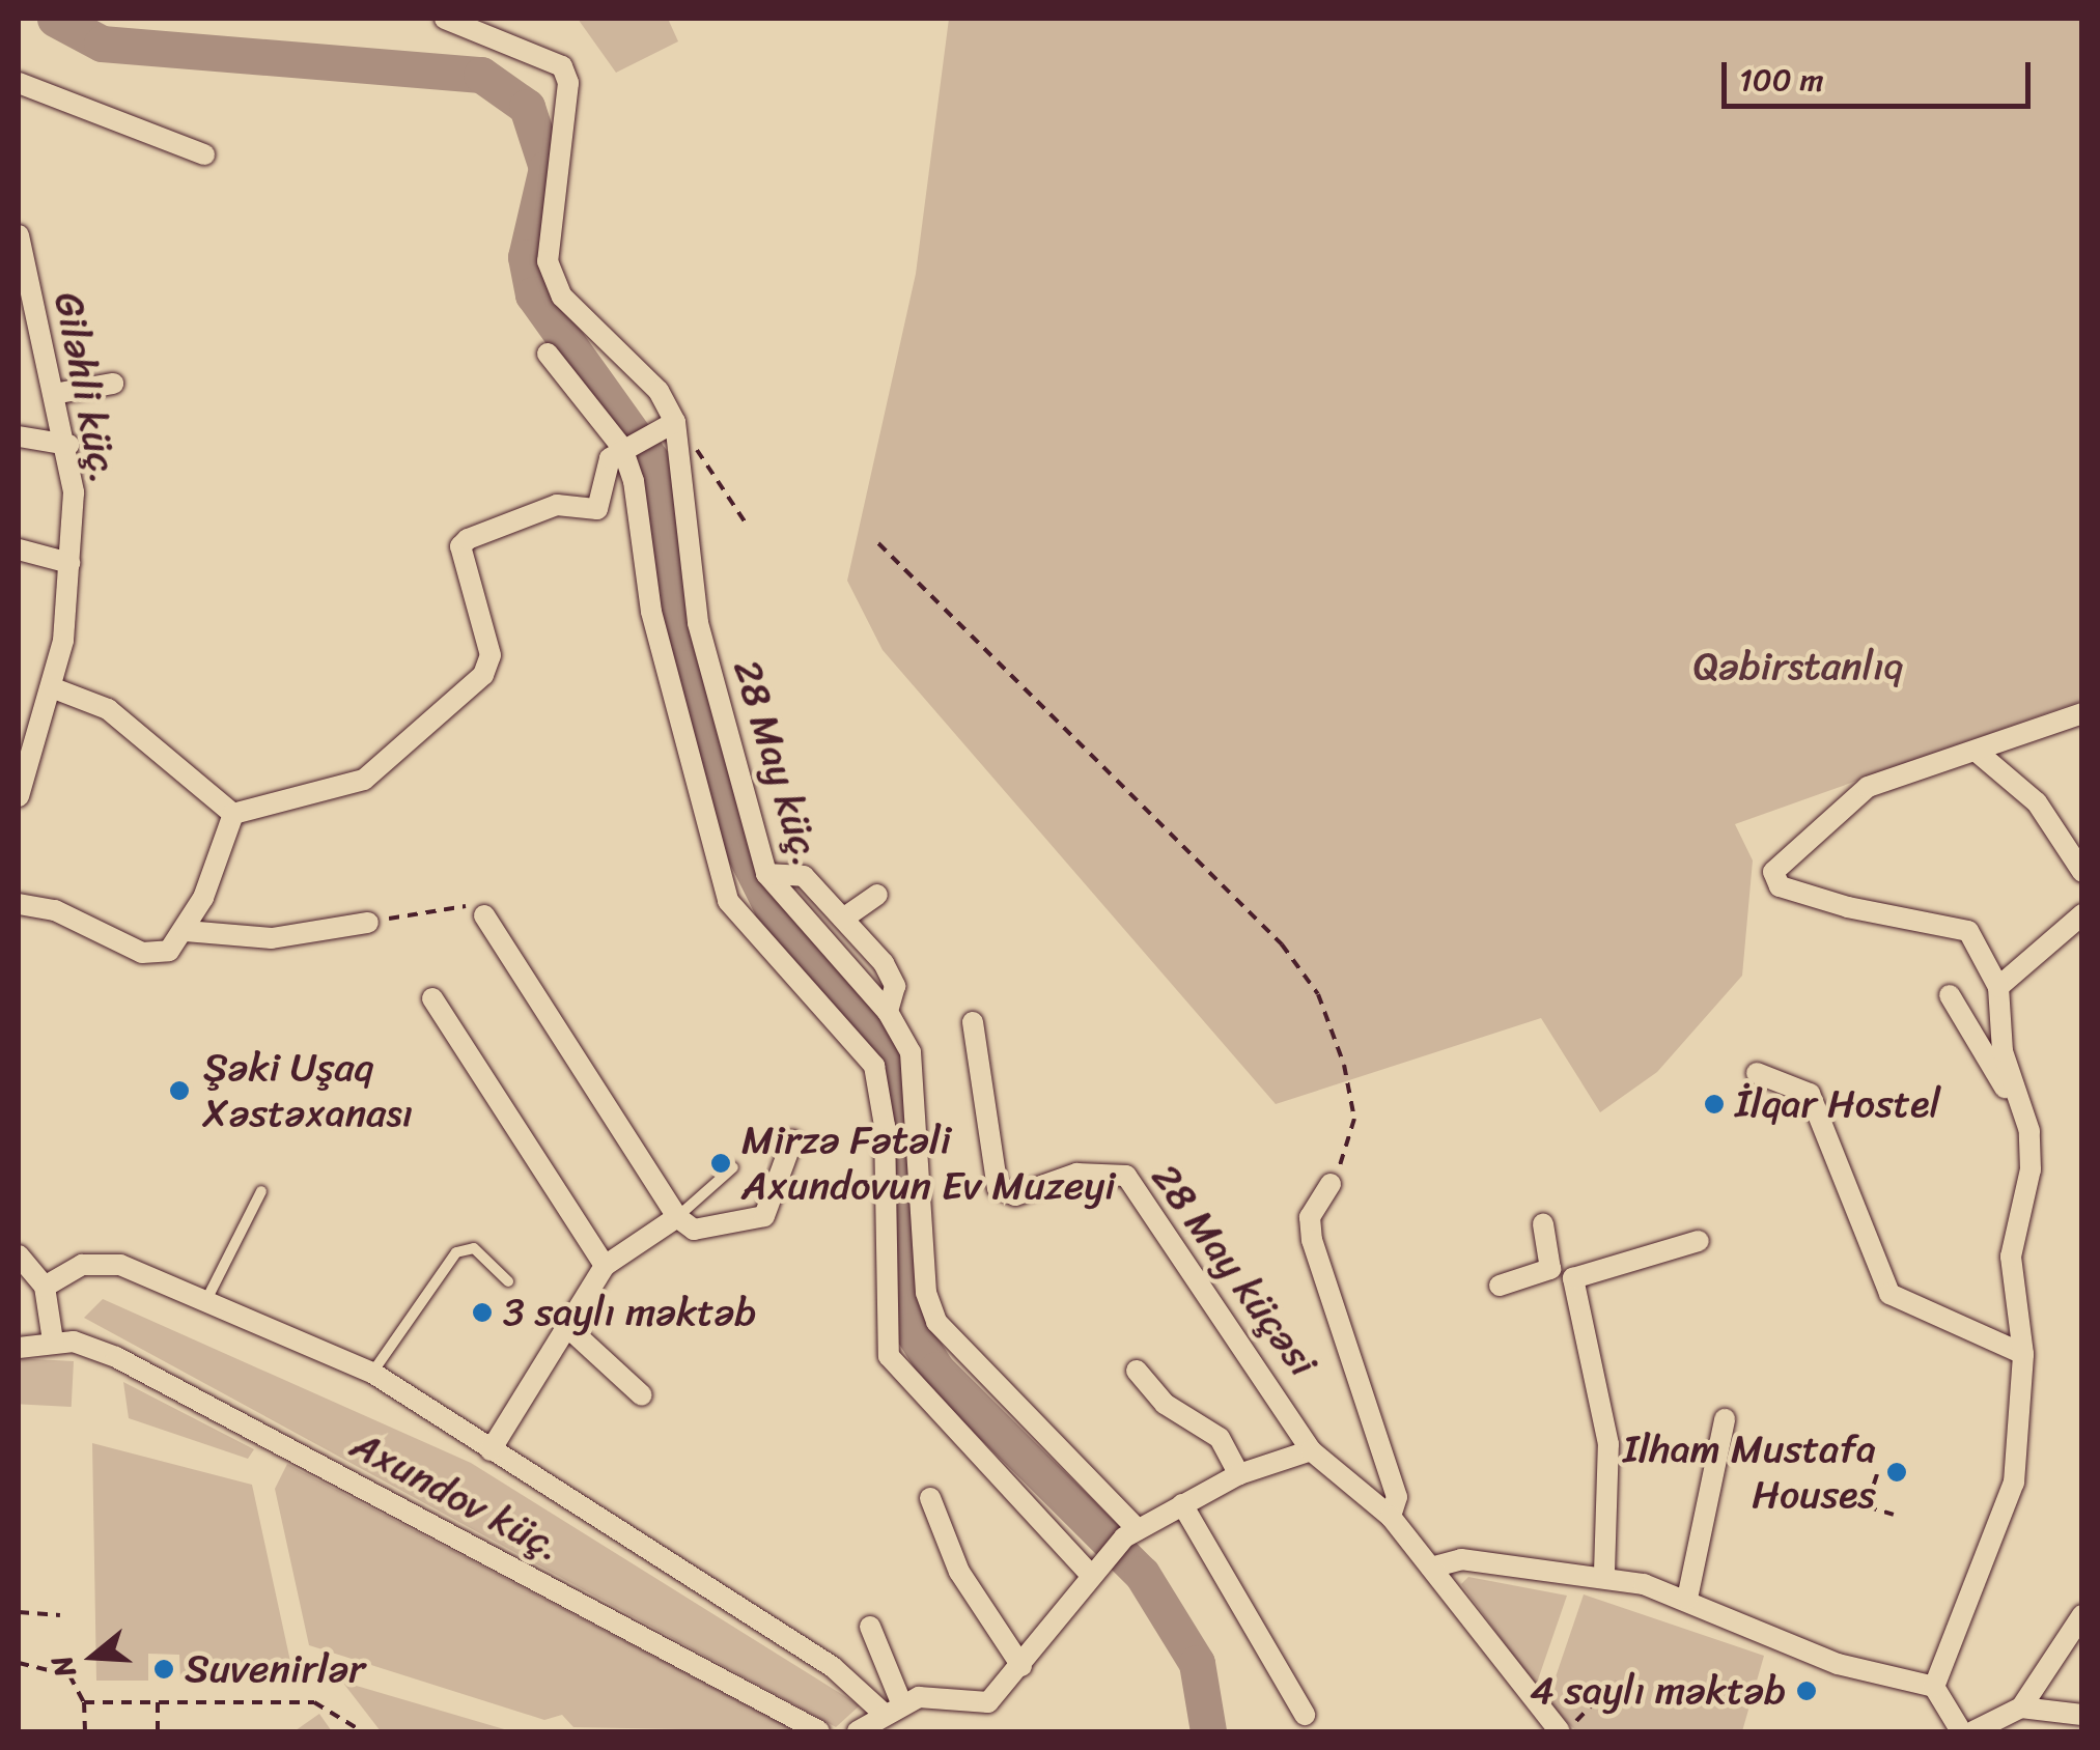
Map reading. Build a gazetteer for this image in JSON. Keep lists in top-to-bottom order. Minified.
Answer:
{"streets":{"street":["Giləhli küç.","28 May küç.","28 May küçəsi","Axundov küç."]},"parks":["Qəbirstanlıq"],"places":["Şəki Uşaq Xəstəxanası","İlqar Hostel","Mirzə Fətəli Axundovun Ev Muzeyi","3 saylı məktəb","Ilham Mustafa Houses","Suvenirlər","4 saylı məktəb"],"scale_bar":"100 m","north":"left"}
